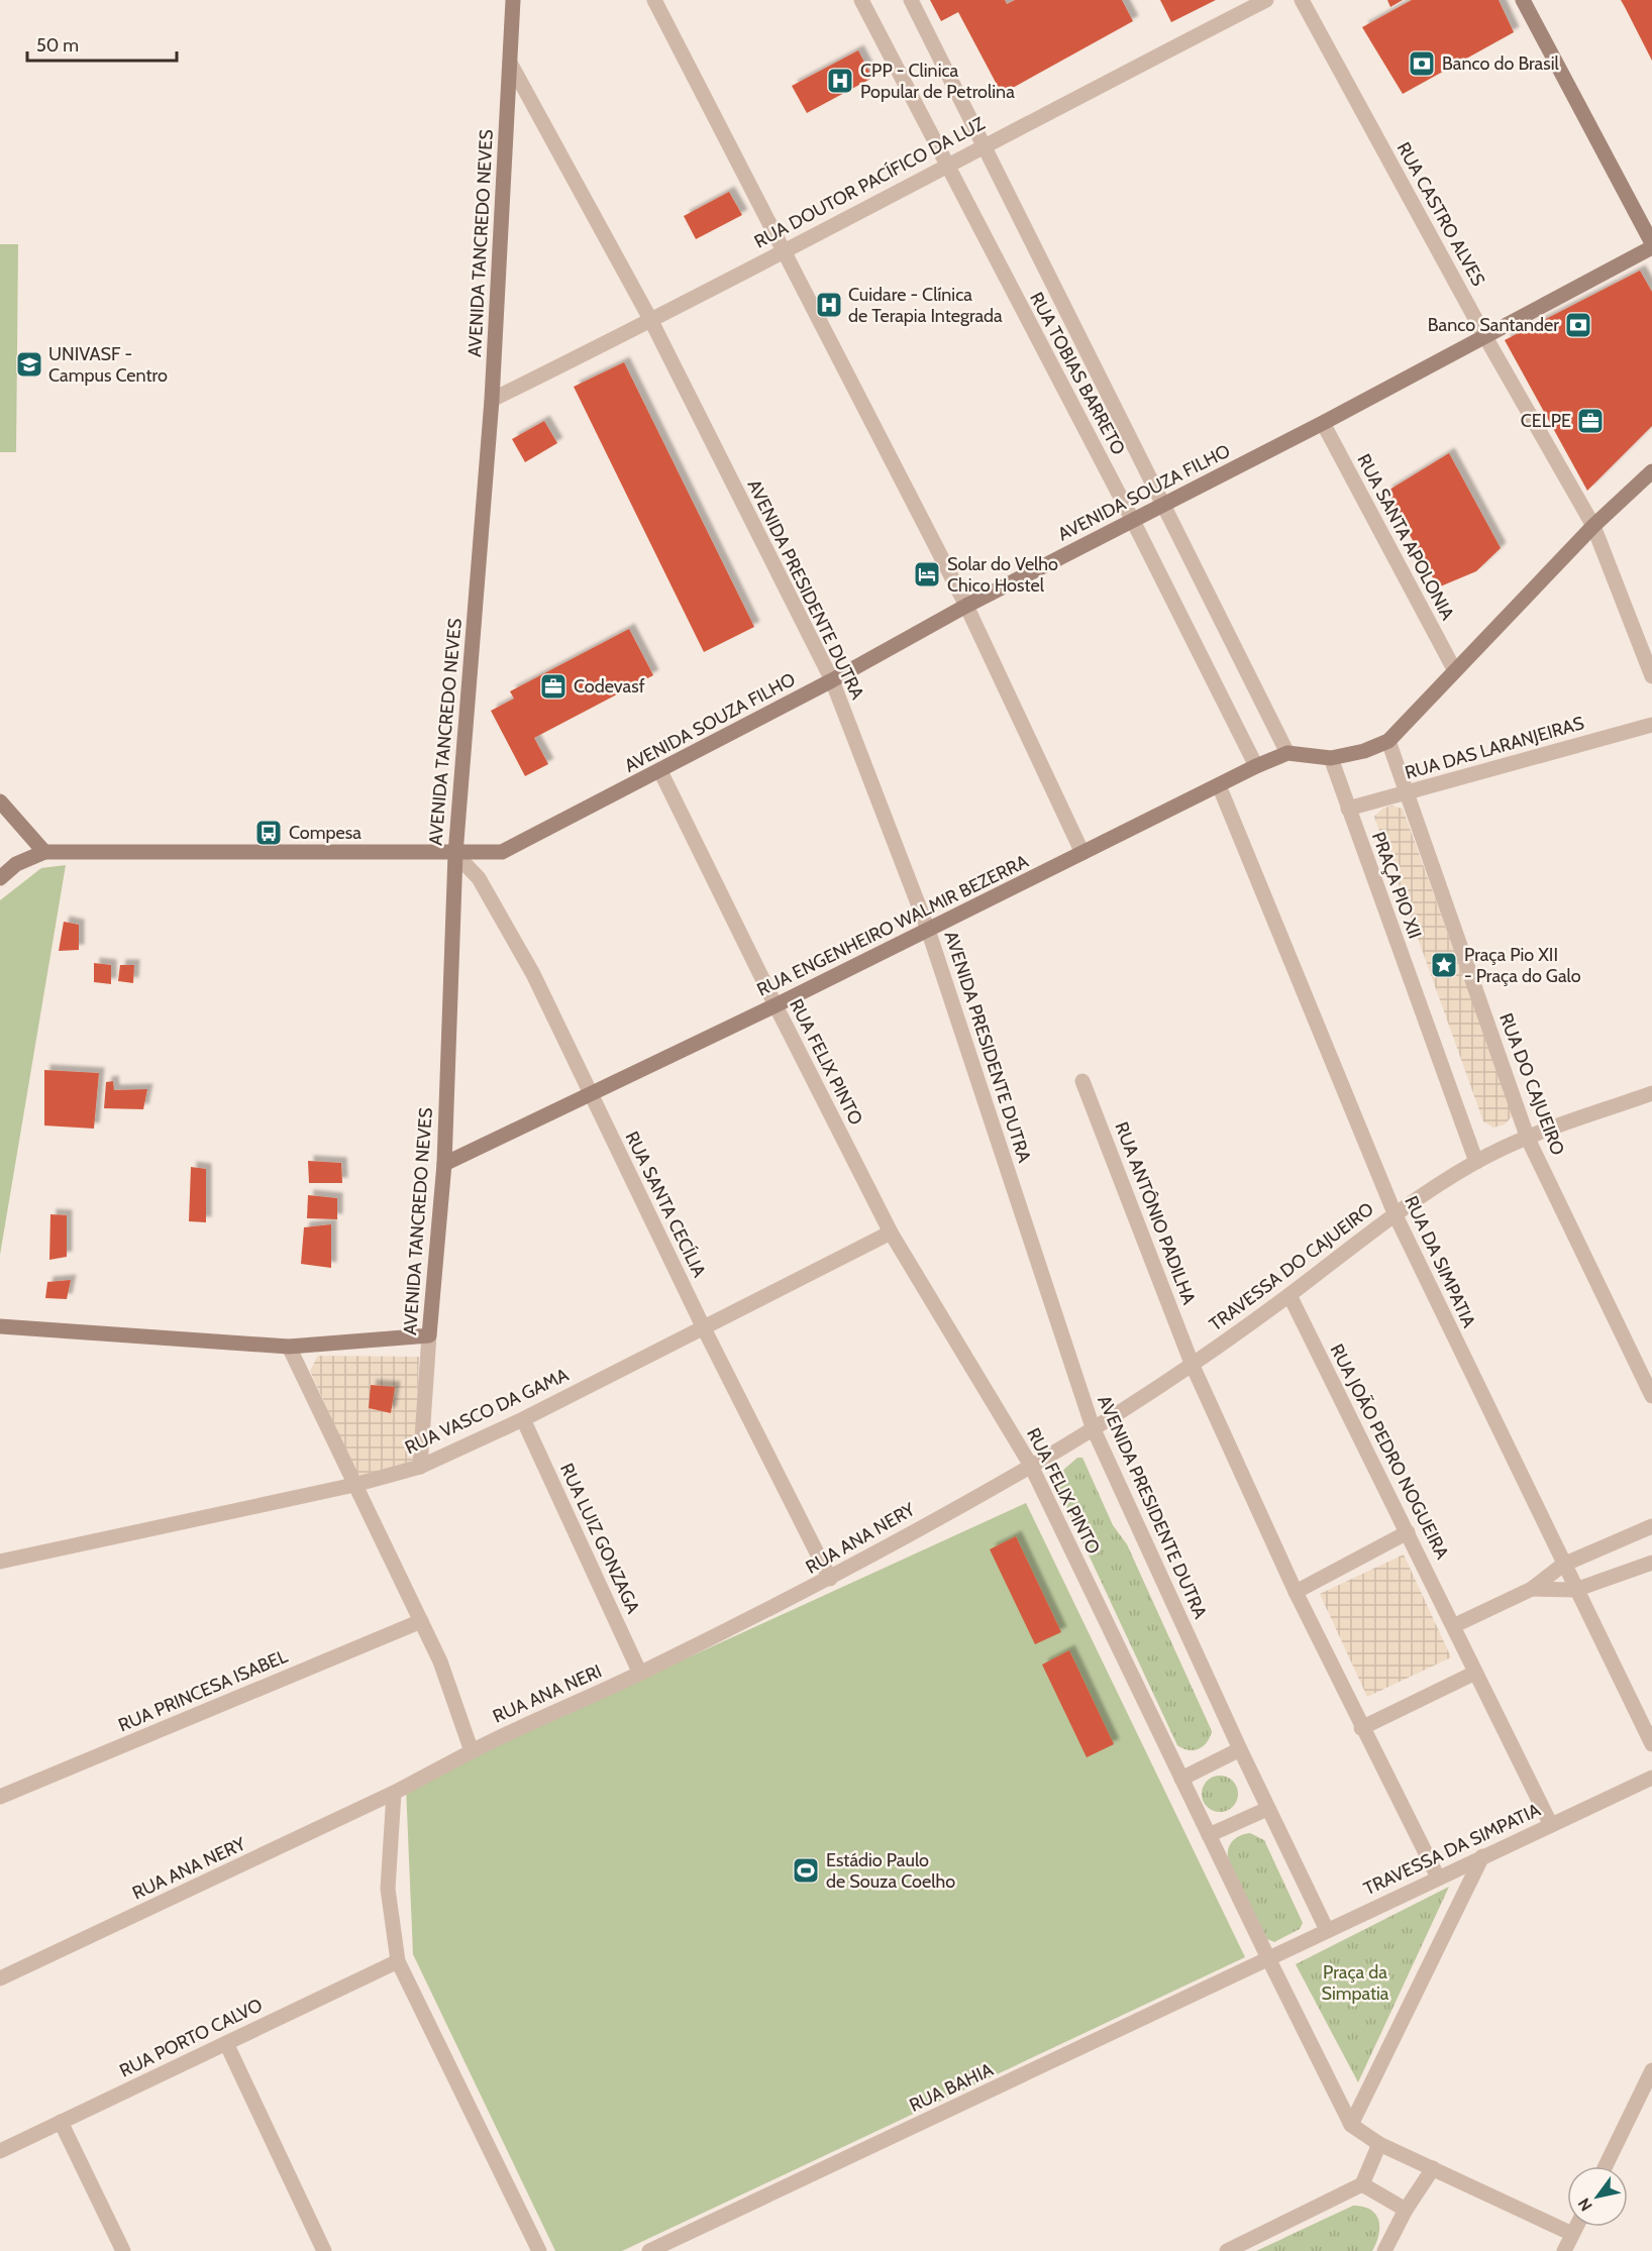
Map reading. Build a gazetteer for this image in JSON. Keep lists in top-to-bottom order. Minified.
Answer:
{"streets":{"main road":["AVENIDA TANCREDO NEVES","AVENIDA SOUZA FILHO","RUA ENGENHEIRO WALMIR BEZERRA"],"street":["RUA DOUTOR PACÍFICO DA LUZ","RUA CASTRO ALVES","RUA TOBIAS BARRETO","RUA SANTA APOLONIA","AVENIDA PRESIDENTE DUTRA","RUA DAS LARANJEIRAS","PRAÇA PIO XII","RUA FELIX PINTO","RUA DO CAJUEIRO","RUA SANTA CECÍLIA","RUA ANTÔNIO PADILHA","RUA DA SIMPATIA","TRAVESSA DO CAJUEIRO","RUA VASCO DA GAMA","RUA JOÃO PEDRO NOGUEIRA","RUA LUIZ GONZAGA","RUA ANA NERY","RUA PRINCESA ISABEL","RUA ANA NERI","TRAVESSA DA SIMPATIA","RUA PORTO CALVO","RUA BAHIA"]},"crossings":[["RUA DOUTOR PACÍFICO DA LUZ","AVENIDA TANCREDO NEVES"],["RUA DOUTOR PACÍFICO DA LUZ","RUA TOBIAS BARRETO"],["RUA DOUTOR PACÍFICO DA LUZ","AVENIDA PRESIDENTE DUTRA"],["RUA CASTRO ALVES","AVENIDA SOUZA FILHO"],["AVENIDA TANCREDO NEVES","AVENIDA SOUZA FILHO"],["AVENIDA TANCREDO NEVES","AVENIDA PRESIDENTE DUTRA"],["AVENIDA TANCREDO NEVES","RUA ENGENHEIRO WALMIR BEZERRA"],["AVENIDA TANCREDO NEVES","RUA SANTA CECÍLIA"],["AVENIDA TANCREDO NEVES","RUA VASCO DA GAMA"],["RUA TOBIAS BARRETO","AVENIDA SOUZA FILHO"],["RUA TOBIAS BARRETO","RUA ENGENHEIRO WALMIR BEZERRA"],["AVENIDA SOUZA FILHO","RUA SANTA APOLONIA"],["AVENIDA SOUZA FILHO","AVENIDA PRESIDENTE DUTRA"],["AVENIDA SOUZA FILHO","RUA FELIX PINTO"],["AVENIDA SOUZA FILHO","RUA SANTA CECÍLIA"],["AVENIDA PRESIDENTE DUTRA","RUA ENGENHEIRO WALMIR BEZERRA"],["AVENIDA PRESIDENTE DUTRA","TRAVESSA DO CAJUEIRO"],["AVENIDA PRESIDENTE DUTRA","RUA ANA NERY"],["AVENIDA PRESIDENTE DUTRA","TRAVESSA DA SIMPATIA"],["RUA DAS LARANJEIRAS","PRAÇA PIO XII"],["RUA DAS LARANJEIRAS","RUA DO CAJUEIRO"],["PRAÇA PIO XII","RUA ENGENHEIRO WALMIR BEZERRA"],["PRAÇA PIO XII","TRAVESSA DO CAJUEIRO"],["RUA ENGENHEIRO WALMIR BEZERRA","RUA FELIX PINTO"],["RUA ENGENHEIRO WALMIR BEZERRA","RUA DO CAJUEIRO"],["RUA ENGENHEIRO WALMIR BEZERRA","RUA SANTA CECÍLIA"],["RUA ENGENHEIRO WALMIR BEZERRA","RUA DA SIMPATIA"],["RUA FELIX PINTO","RUA VASCO DA GAMA"],["RUA FELIX PINTO","RUA ANA NERY"],["RUA FELIX PINTO","TRAVESSA DA SIMPATIA"],["RUA FELIX PINTO","RUA BAHIA"],["RUA DO CAJUEIRO","TRAVESSA DO CAJUEIRO"],["RUA SANTA CECÍLIA","RUA VASCO DA GAMA"],["RUA SANTA CECÍLIA","RUA ANA NERY"],["RUA ANTÔNIO PADILHA","TRAVESSA DO CAJUEIRO"],["RUA ANTÔNIO PADILHA","TRAVESSA DA SIMPATIA"],["RUA DA SIMPATIA","TRAVESSA DO CAJUEIRO"],["TRAVESSA DO CAJUEIRO","RUA JOÃO PEDRO NOGUEIRA"],["TRAVESSA DO CAJUEIRO","RUA ANA NERY"],["RUA VASCO DA GAMA","RUA LUIZ GONZAGA"],["RUA JOÃO PEDRO NOGUEIRA","TRAVESSA DA SIMPATIA"],["RUA LUIZ GONZAGA","RUA ANA NERY"],["RUA LUIZ GONZAGA","RUA ANA NERI"],["RUA ANA NERY","RUA ANA NERI"],["TRAVESSA DA SIMPATIA","RUA BAHIA"]],"parks":["Praça da Simpatia"],"places":{"bank":["Banco do Brasil","Banco Santander"],"hospital":["CPP - Clinica Popular de Petrolina","Cuidare - Clínica de Terapia Integrada"],"school or university":["UNIVASF - Campus Centro"],"office":["CELPE","Codevasf"],"hotel":["Solar do Velho Chico Hostel"],"bus stop":["Compesa"],"place":["Praça Pio XII - Praça do Galo"],"sports":["Estádio Paulo de Souza Coelho"]},"scale_bar":"50 m","north":"bottom left"}
